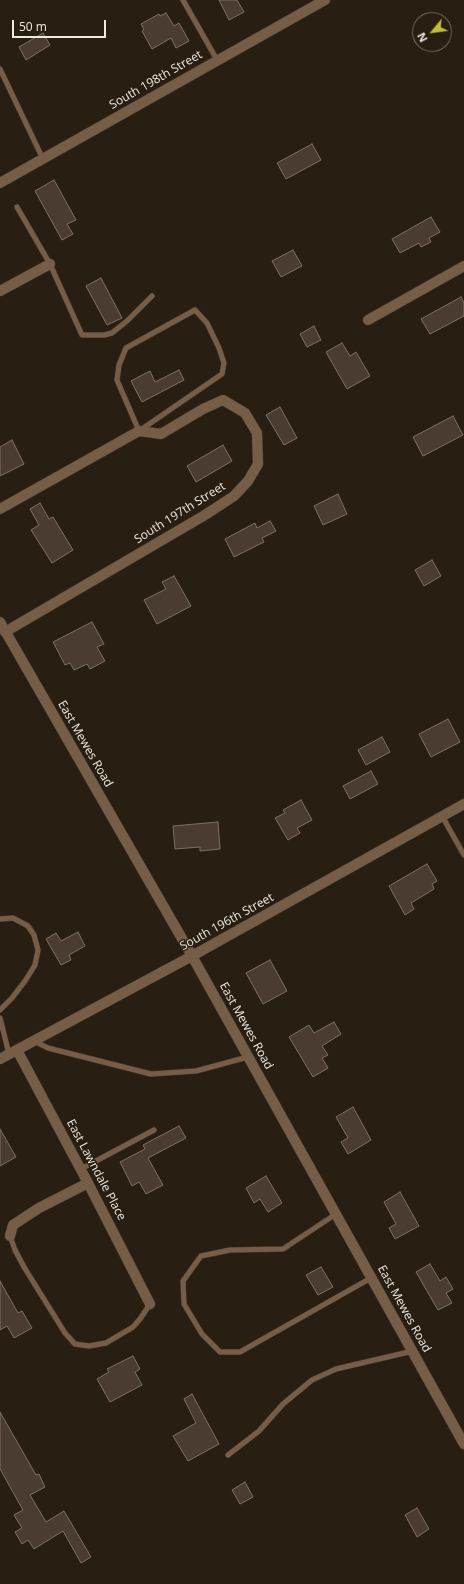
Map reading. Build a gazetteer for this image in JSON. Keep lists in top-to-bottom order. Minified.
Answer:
{"streets":{"street":["South 198th Street","South 197th Street","East Mewes Road","South 196th Street","East Lawndale Place"]},"crossings":[["South 197th Street","East Mewes Road"],["East Mewes Road","South 196th Street"],["South 196th Street","East Lawndale Place"]],"scale_bar":"50 m","north":"bottom left"}
